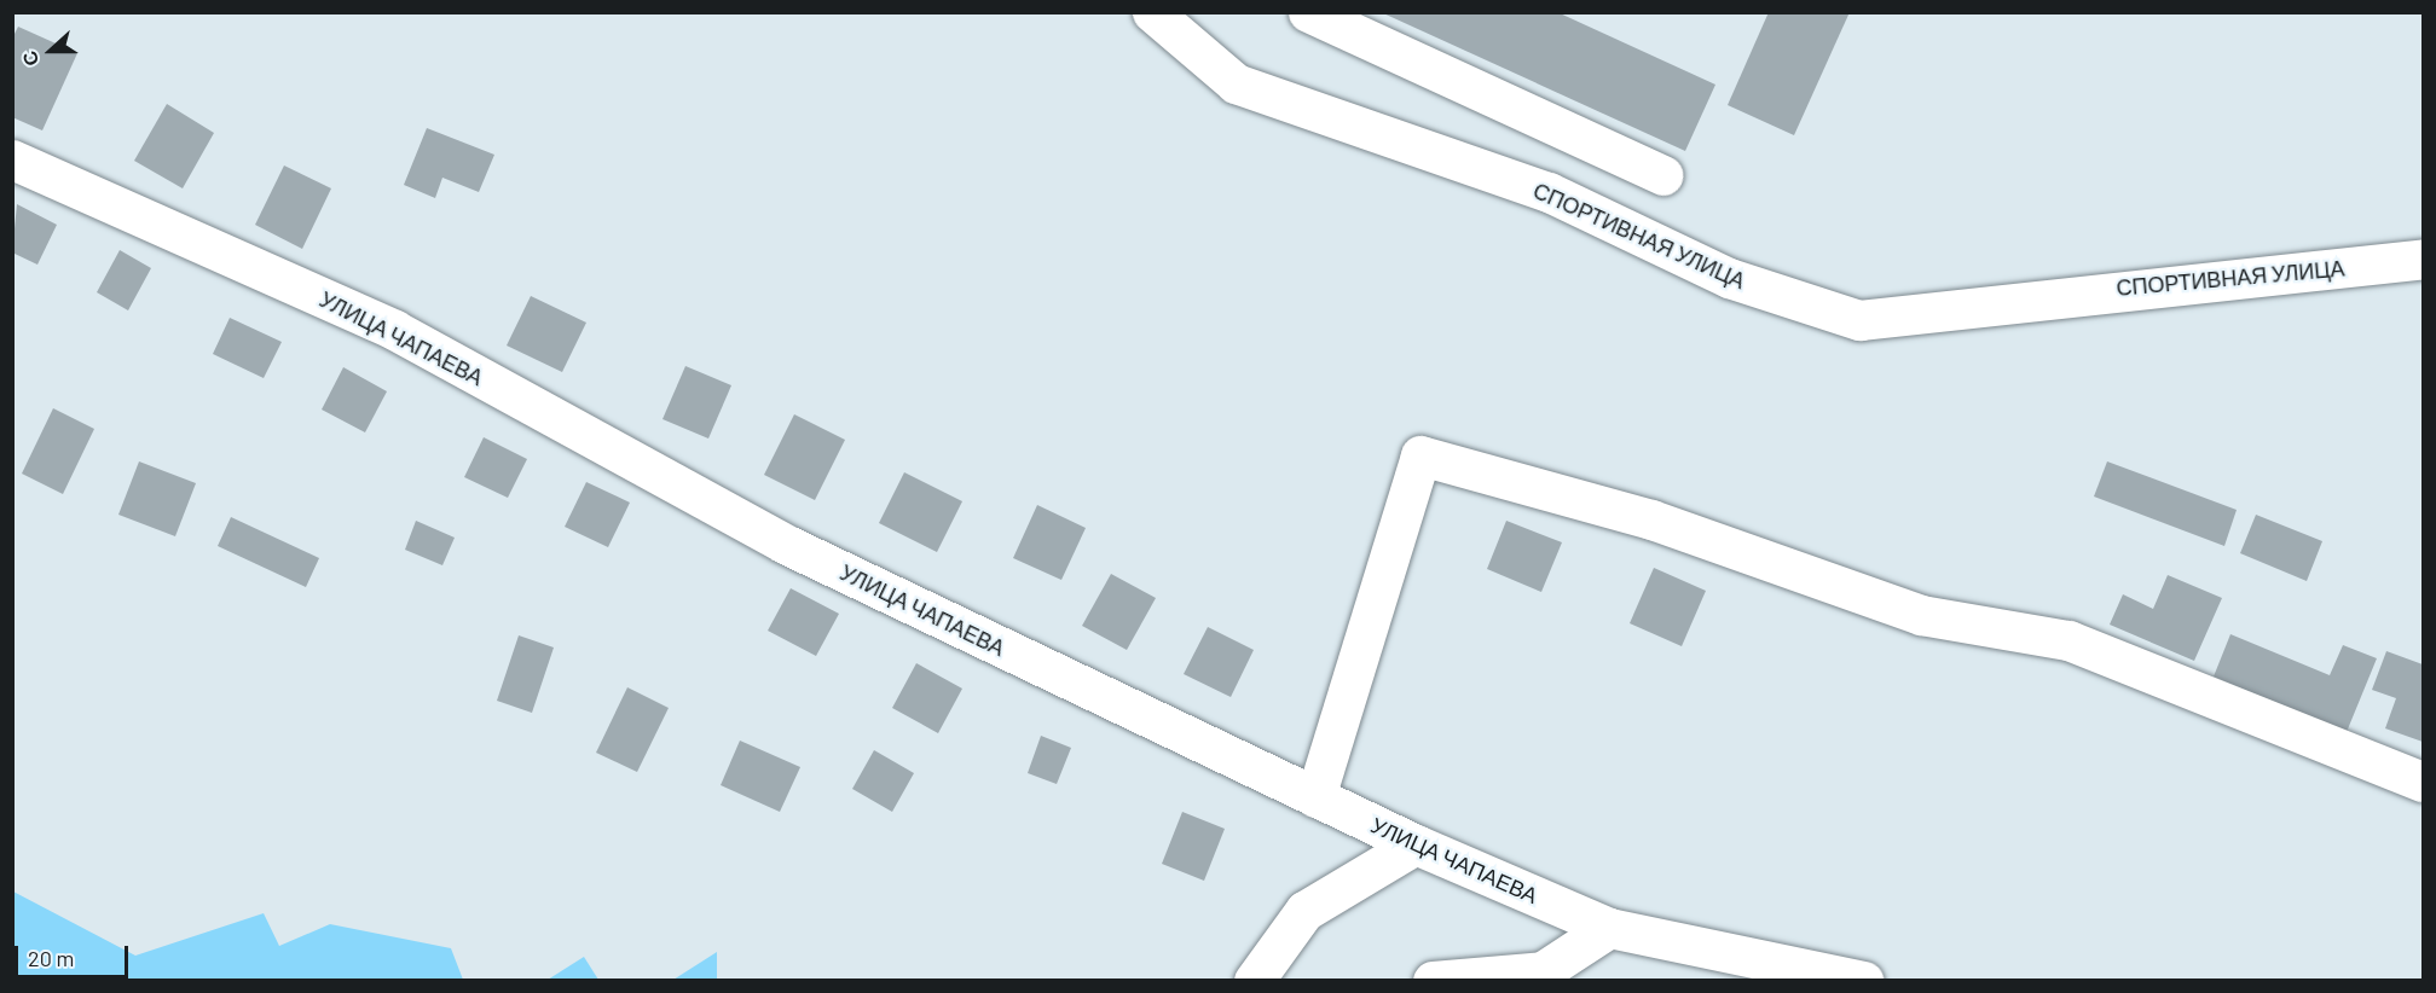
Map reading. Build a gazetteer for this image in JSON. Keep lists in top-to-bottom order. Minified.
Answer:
{"streets":{"street":["СПОРТИВНАЯ УЛИЦА","УЛИЦА ЧАПАЕВА"]},"scale_bar":"20 m","north":"left"}
